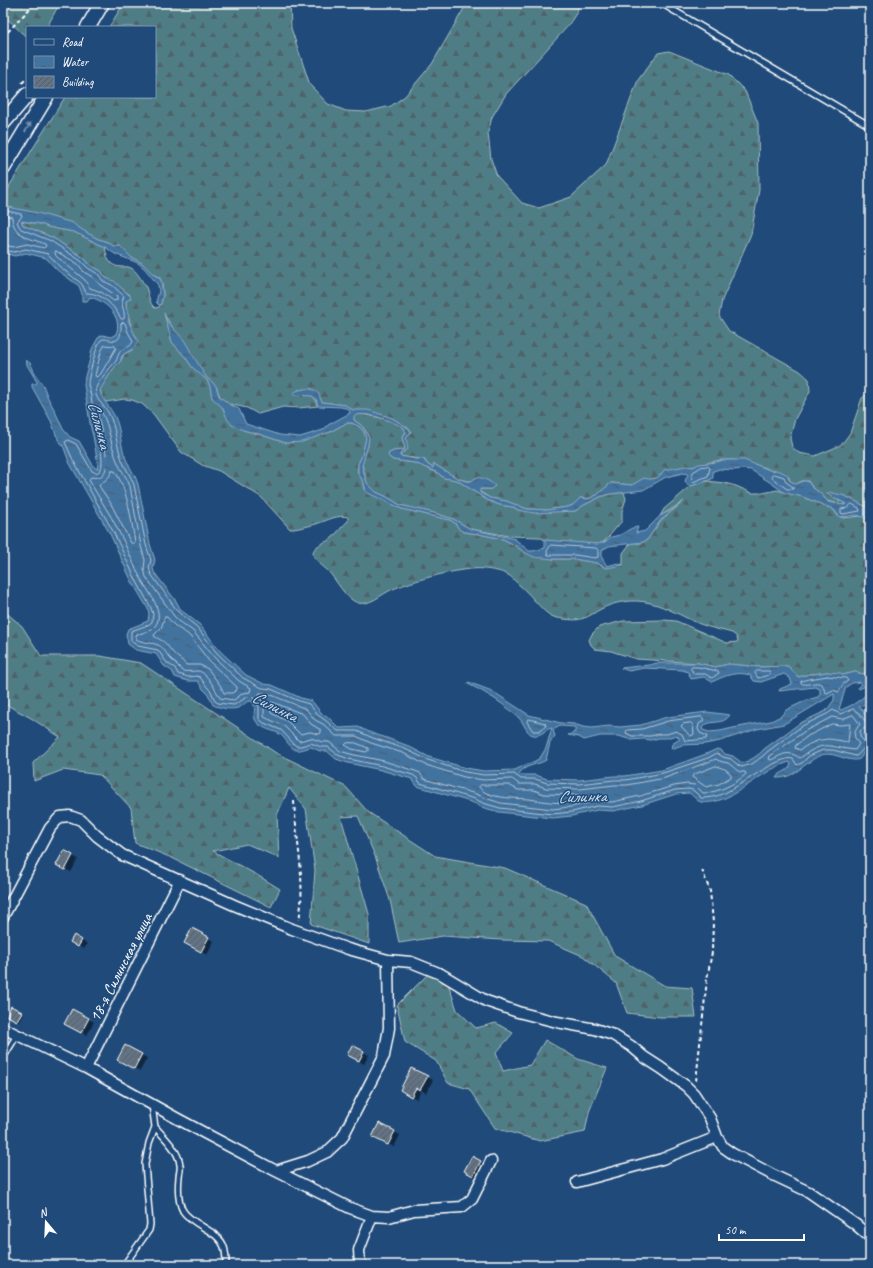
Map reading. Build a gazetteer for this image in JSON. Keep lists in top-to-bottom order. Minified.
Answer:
{"streets":{"street":["18-я Силинская улица"]},"water":["Силинка"],"legend":["Road","Water","Building"],"scale_bar":"50 m","north":"top"}
